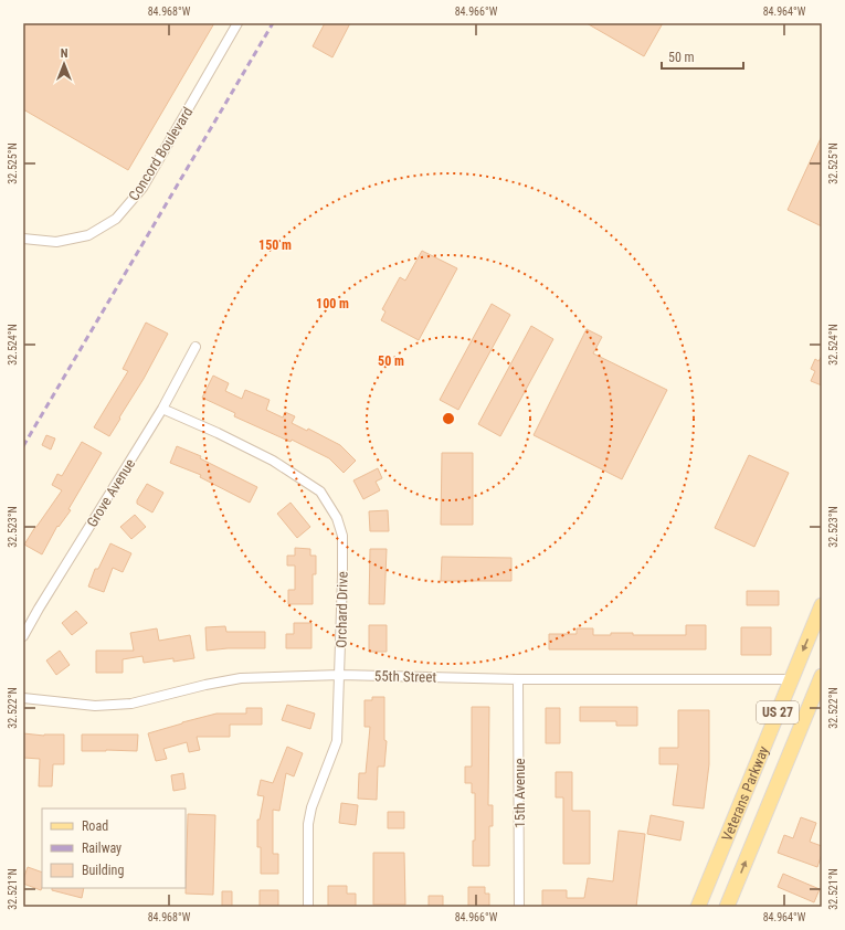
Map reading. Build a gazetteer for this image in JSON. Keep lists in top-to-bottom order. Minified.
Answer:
{"streets":{"main road":["US 27","Veterans Parkway"],"street":["Concord Boulevard","Grove Avenue","Orchard Drive","55th Street","15th Avenue"]},"crossings":[["Grove Avenue","Orchard Drive"],["Orchard Drive","55th Street"],["55th Street","15th Avenue"],["55th Street","Veterans Parkway"]],"legend":["Road","Railway","Building"],"scale_bar":"50 m","north":"top","coordinates":["84.968°W","84.966°W","84.964°W","32.525°N","32.524°N","32.523°N","32.522°N","32.521°N"],"rings":["150 m","100 m","50 m"]}
